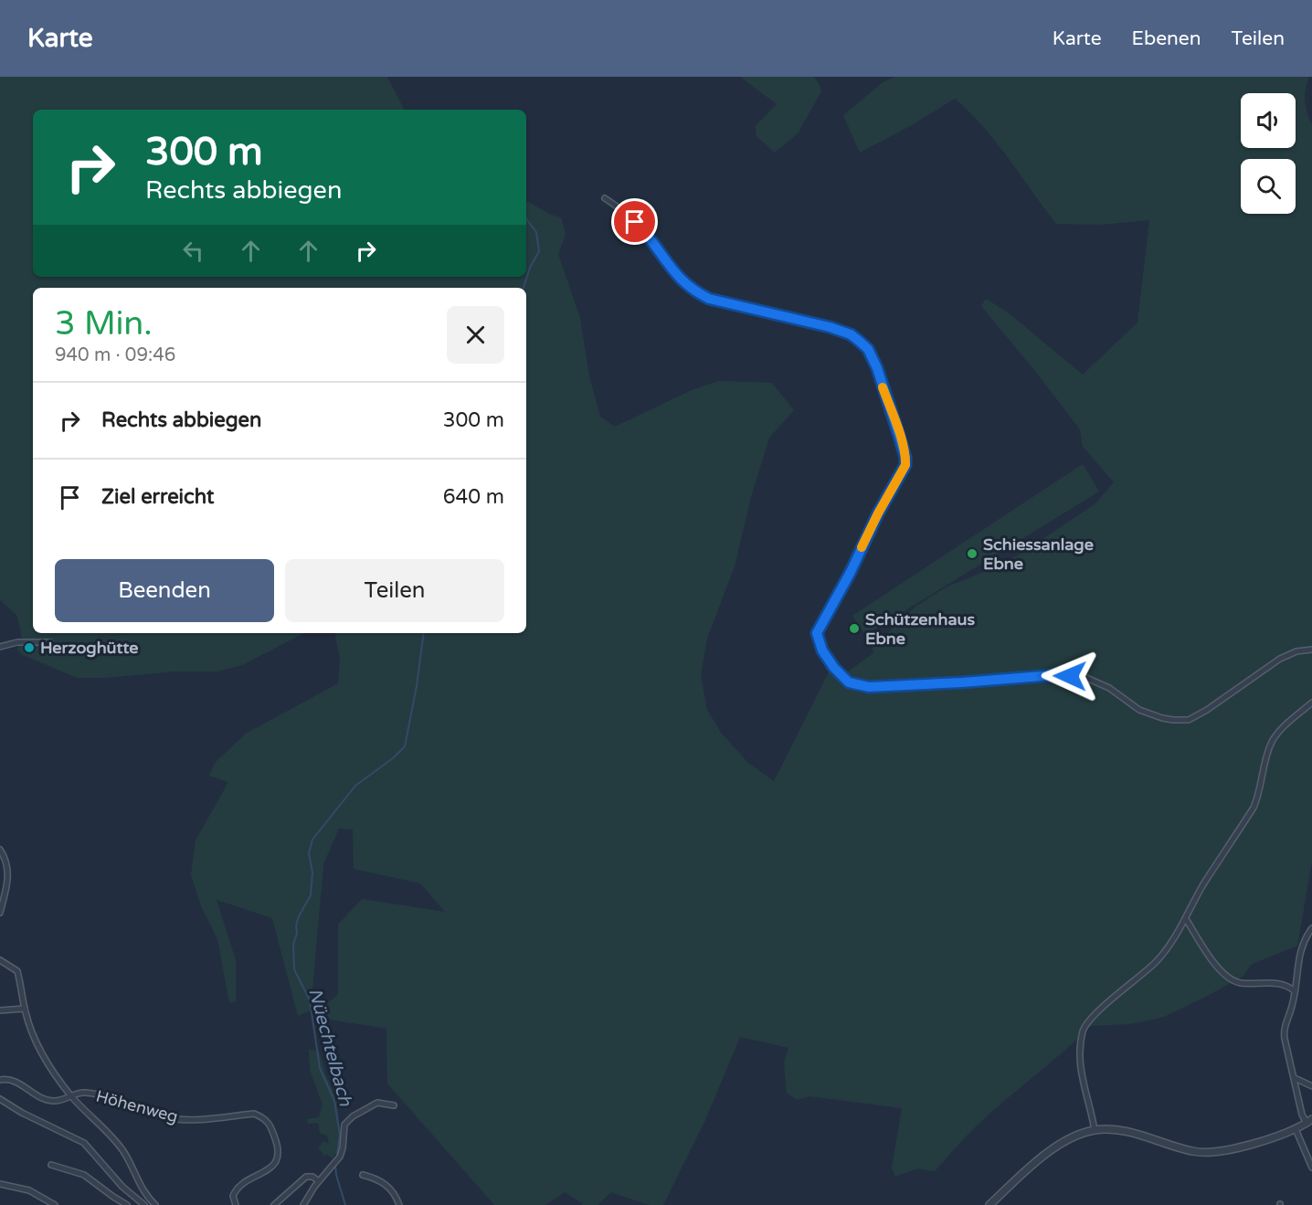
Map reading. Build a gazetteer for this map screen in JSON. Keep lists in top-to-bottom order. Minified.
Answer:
{"streets":{"street":["Höhenweg"]},"water":["Nüechtelbach"],"places":["Schiessanlage Ebne","Schützenhaus Ebne","Herzoghütte"],"page":{"header":"Karte","nav":["Karte","Ebenen","Teilen"],"turn":["300 m","Rechts abbiegen"],"heading":["3 Min.","940 m · 09:46"],"list":[{"name":"Rechts abbiegen","value":"300 m"},{"name":"Ziel erreicht","value":"640 m"}],"buttons":["Beenden","Teilen"]}}
